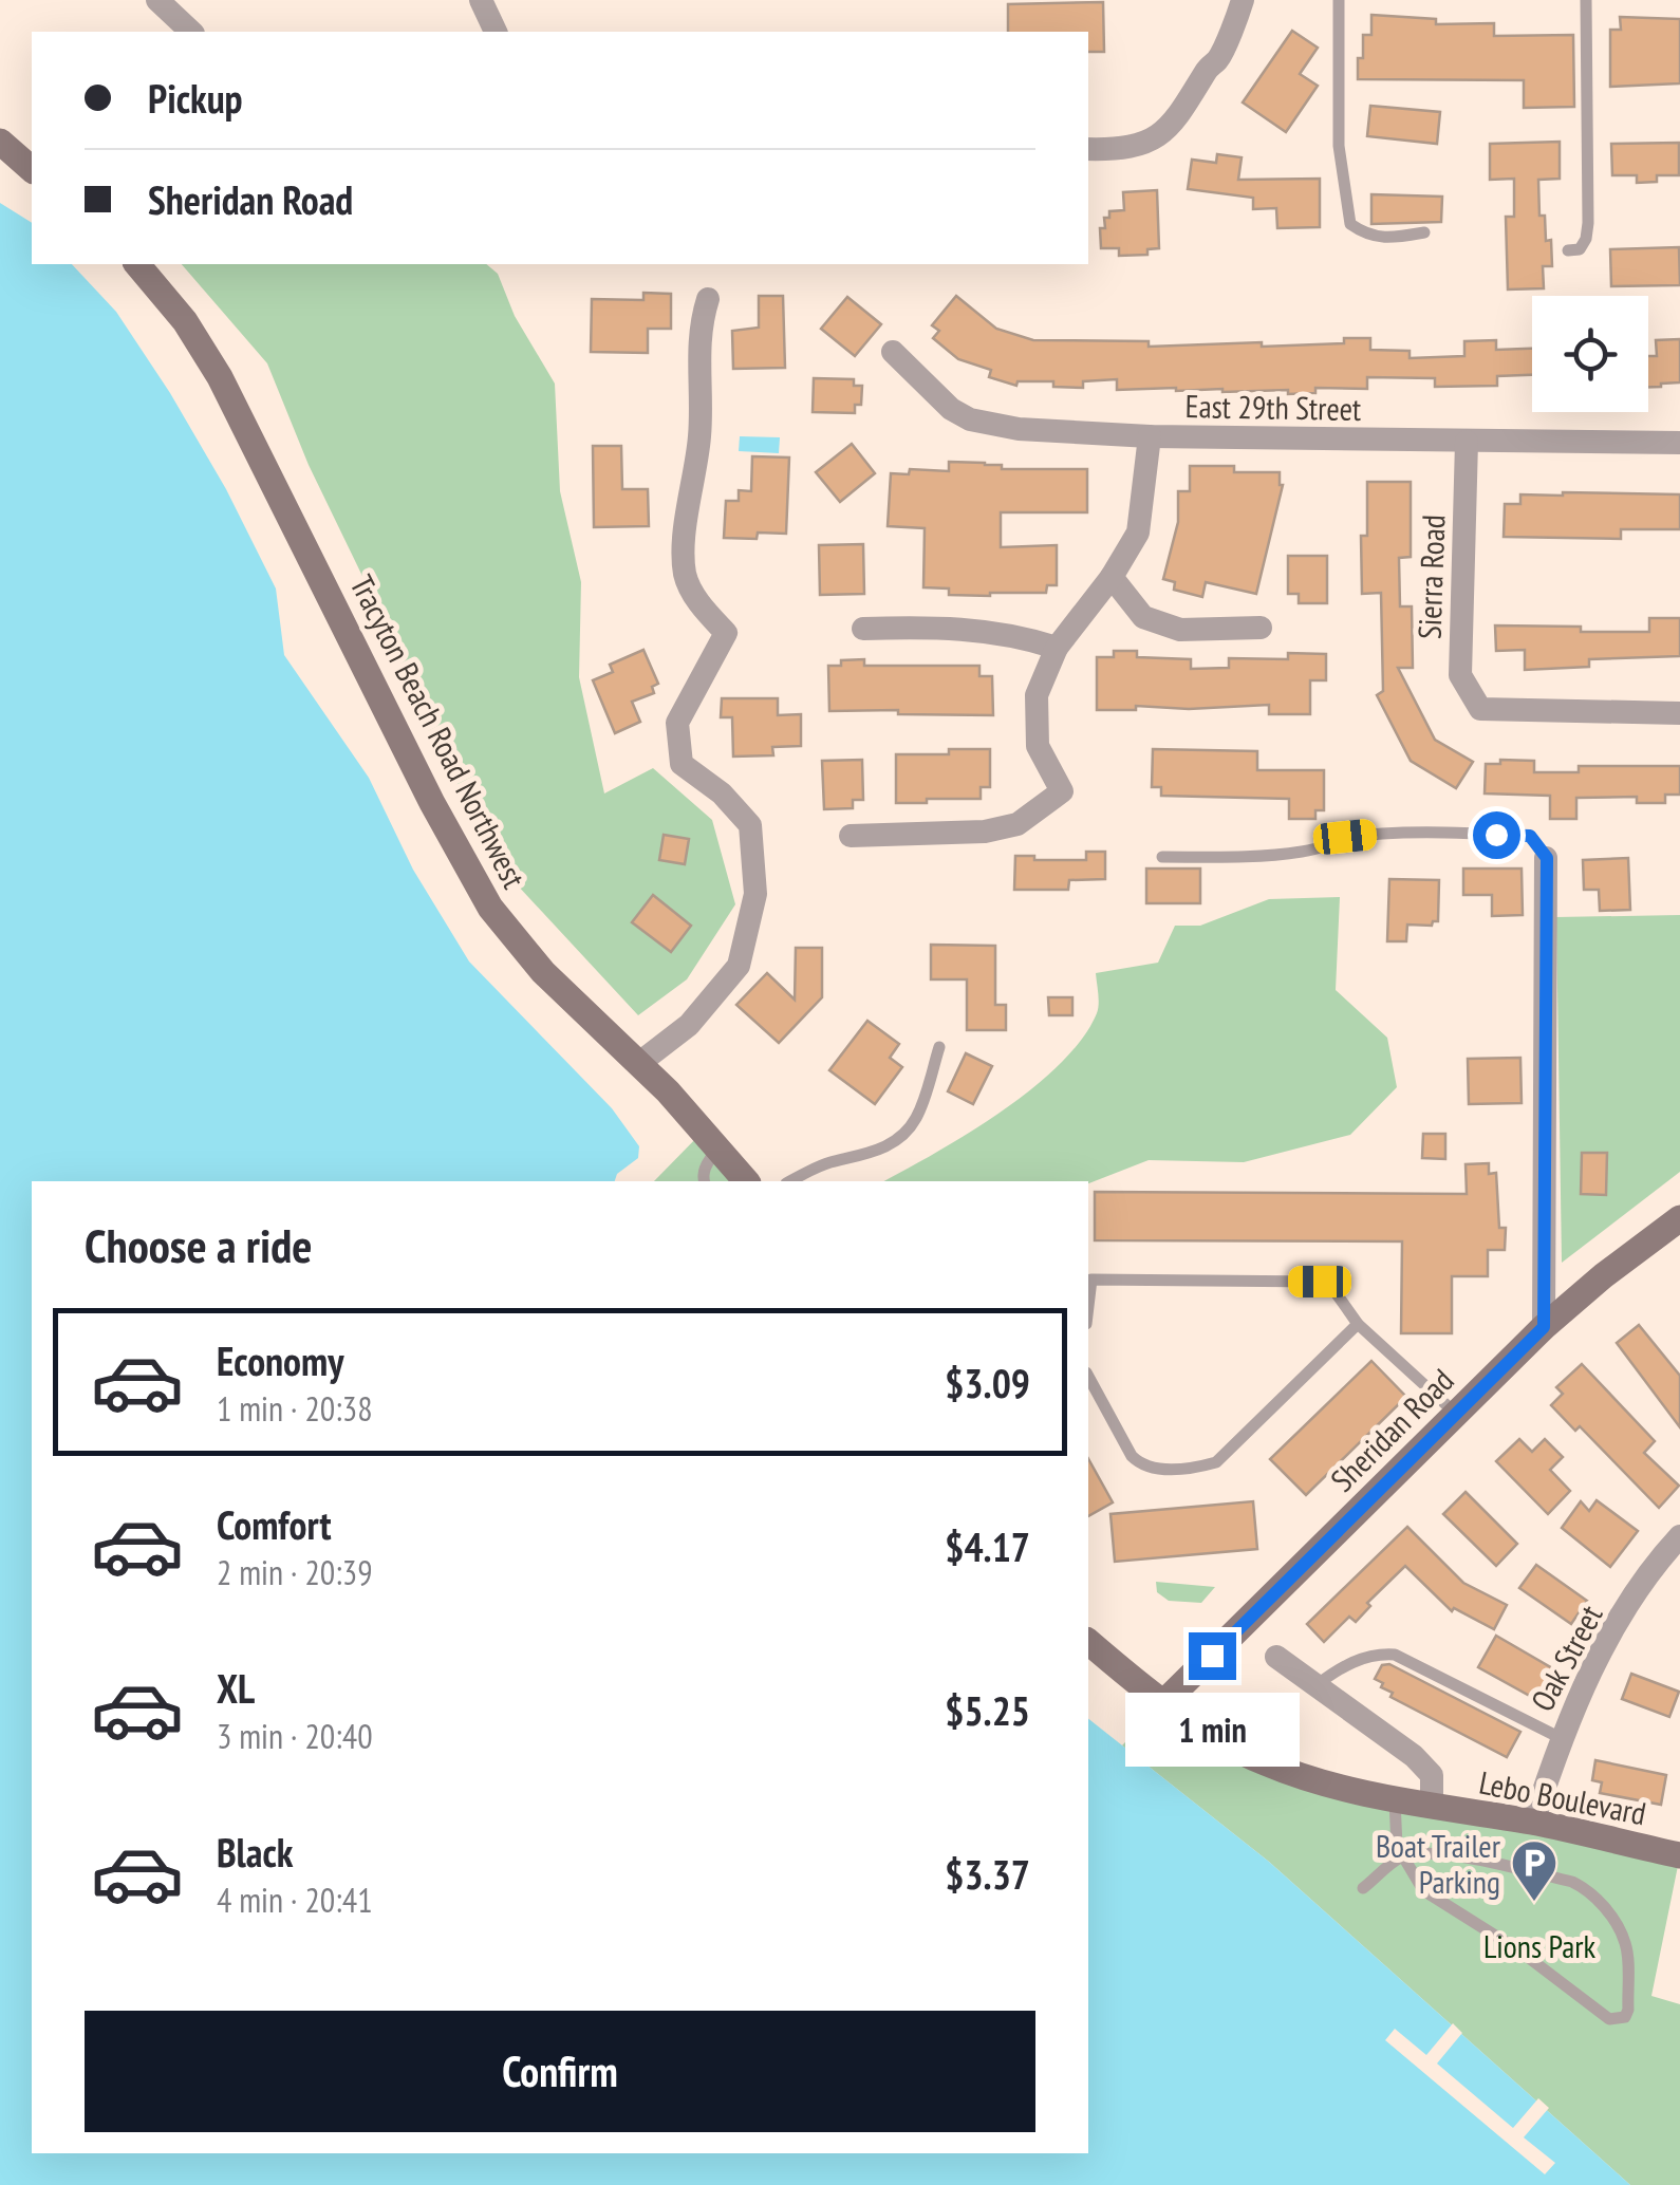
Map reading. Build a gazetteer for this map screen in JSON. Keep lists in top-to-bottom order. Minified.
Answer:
{"streets":{"main road":["Tracyton Beach Road Northwest","Sheridan Road","Lebo Boulevard"],"street":["East 29th Street","Sierra Road","Oak Street"]},"crossings":[["East 29th Street","Sierra Road"],["Sheridan Road","Lebo Boulevard"],["Oak Street","Lebo Boulevard"]],"parks":["Lions Park"],"places":{"parking":["Boat Trailer Parking"]},"page":{"banner":["Pickup","Sheridan Road"],"heading":"Choose a ride","list":[{"name":"Economy","note":"1 min · 20:38","value":"$3.09"},{"name":"Comfort","note":"2 min · 20:39","value":"$4.17"},{"name":"XL","note":"3 min · 20:40","value":"$5.25"},{"name":"Black","note":"4 min · 20:41","value":"$3.37"}],"bubble":"1 min","buttons":"Confirm"}}
